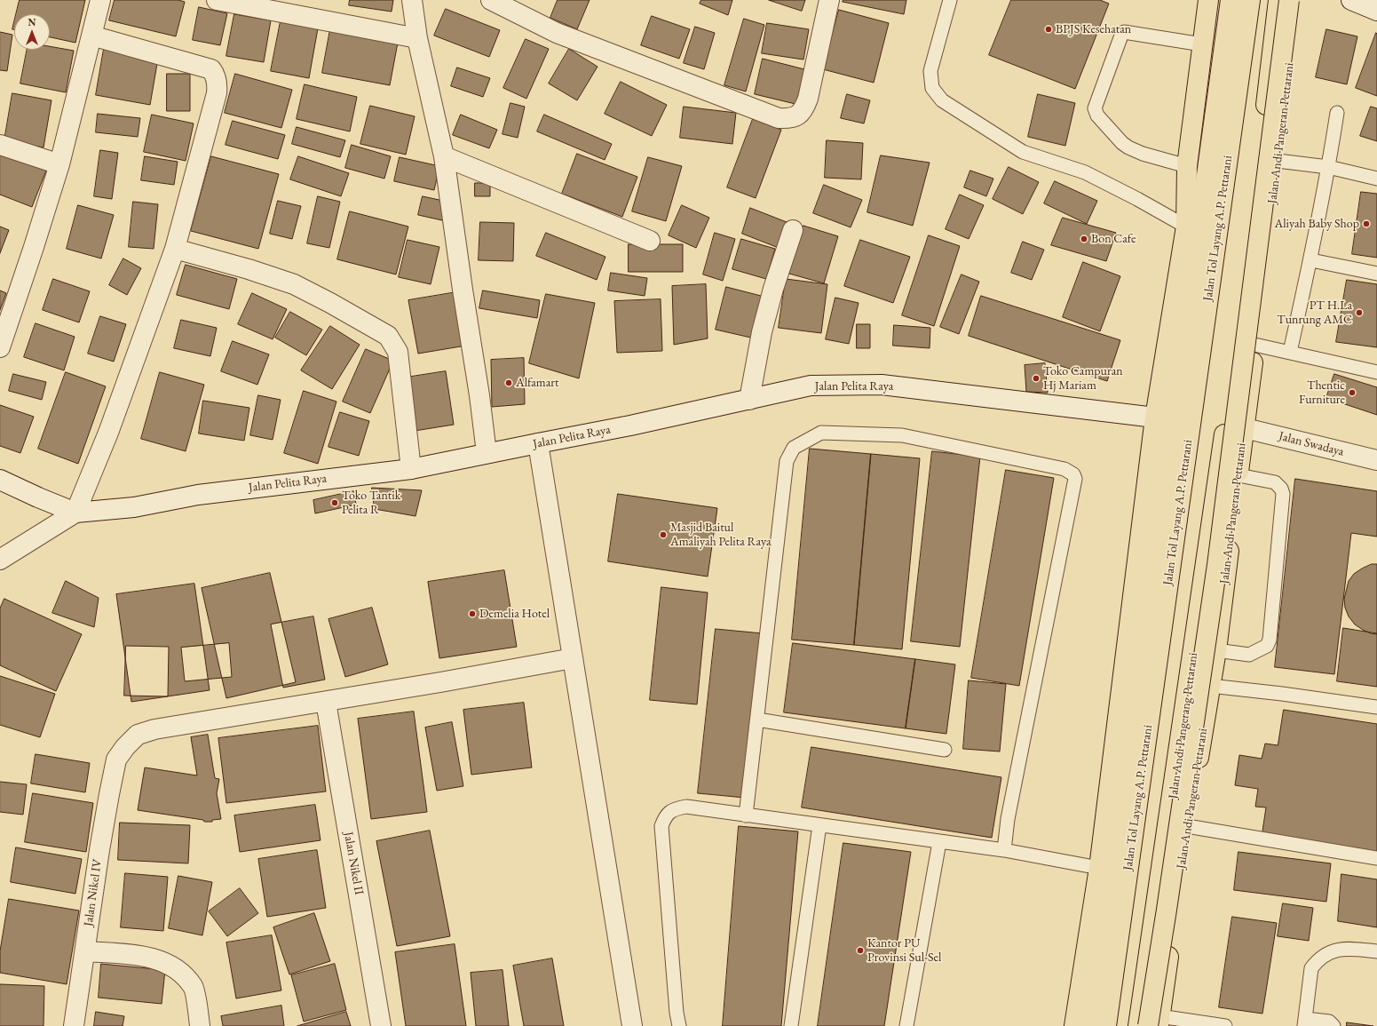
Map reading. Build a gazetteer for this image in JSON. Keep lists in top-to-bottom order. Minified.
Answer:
{"streets":{"main road":["Jalan Andi Pangeran Pettarani","Jalan Tol Layang A.P. Pettarani","Jalan Andi Pangerang Pettarani"],"street":["Jalan Pelita Raya","Jalan Swadaya","Jalan Nikel II","Jalan Nikel IV"]},"crossings":[["Jalan Andi Pangeran Pettarani","Jalan Swadaya"],["Jalan Andi Pangeran Pettarani","Jalan Andi Pangerang Pettarani"],["Jalan Nikel II","Jalan Nikel IV"]],"places":["BPJS Kesehatan","Aliyah Baby Shop","Bon Cafe","PT H.La Tunrung AMC","Toko Campuran Hj Mariam","Alfamart","Thentic Furniture","Toko Tantik Pelita R","Masjid Baitul Amaliyah Pelita Raya","Demelia Hotel","Kantor PU Provinsi Sul-Sel"],"north":"top"}
